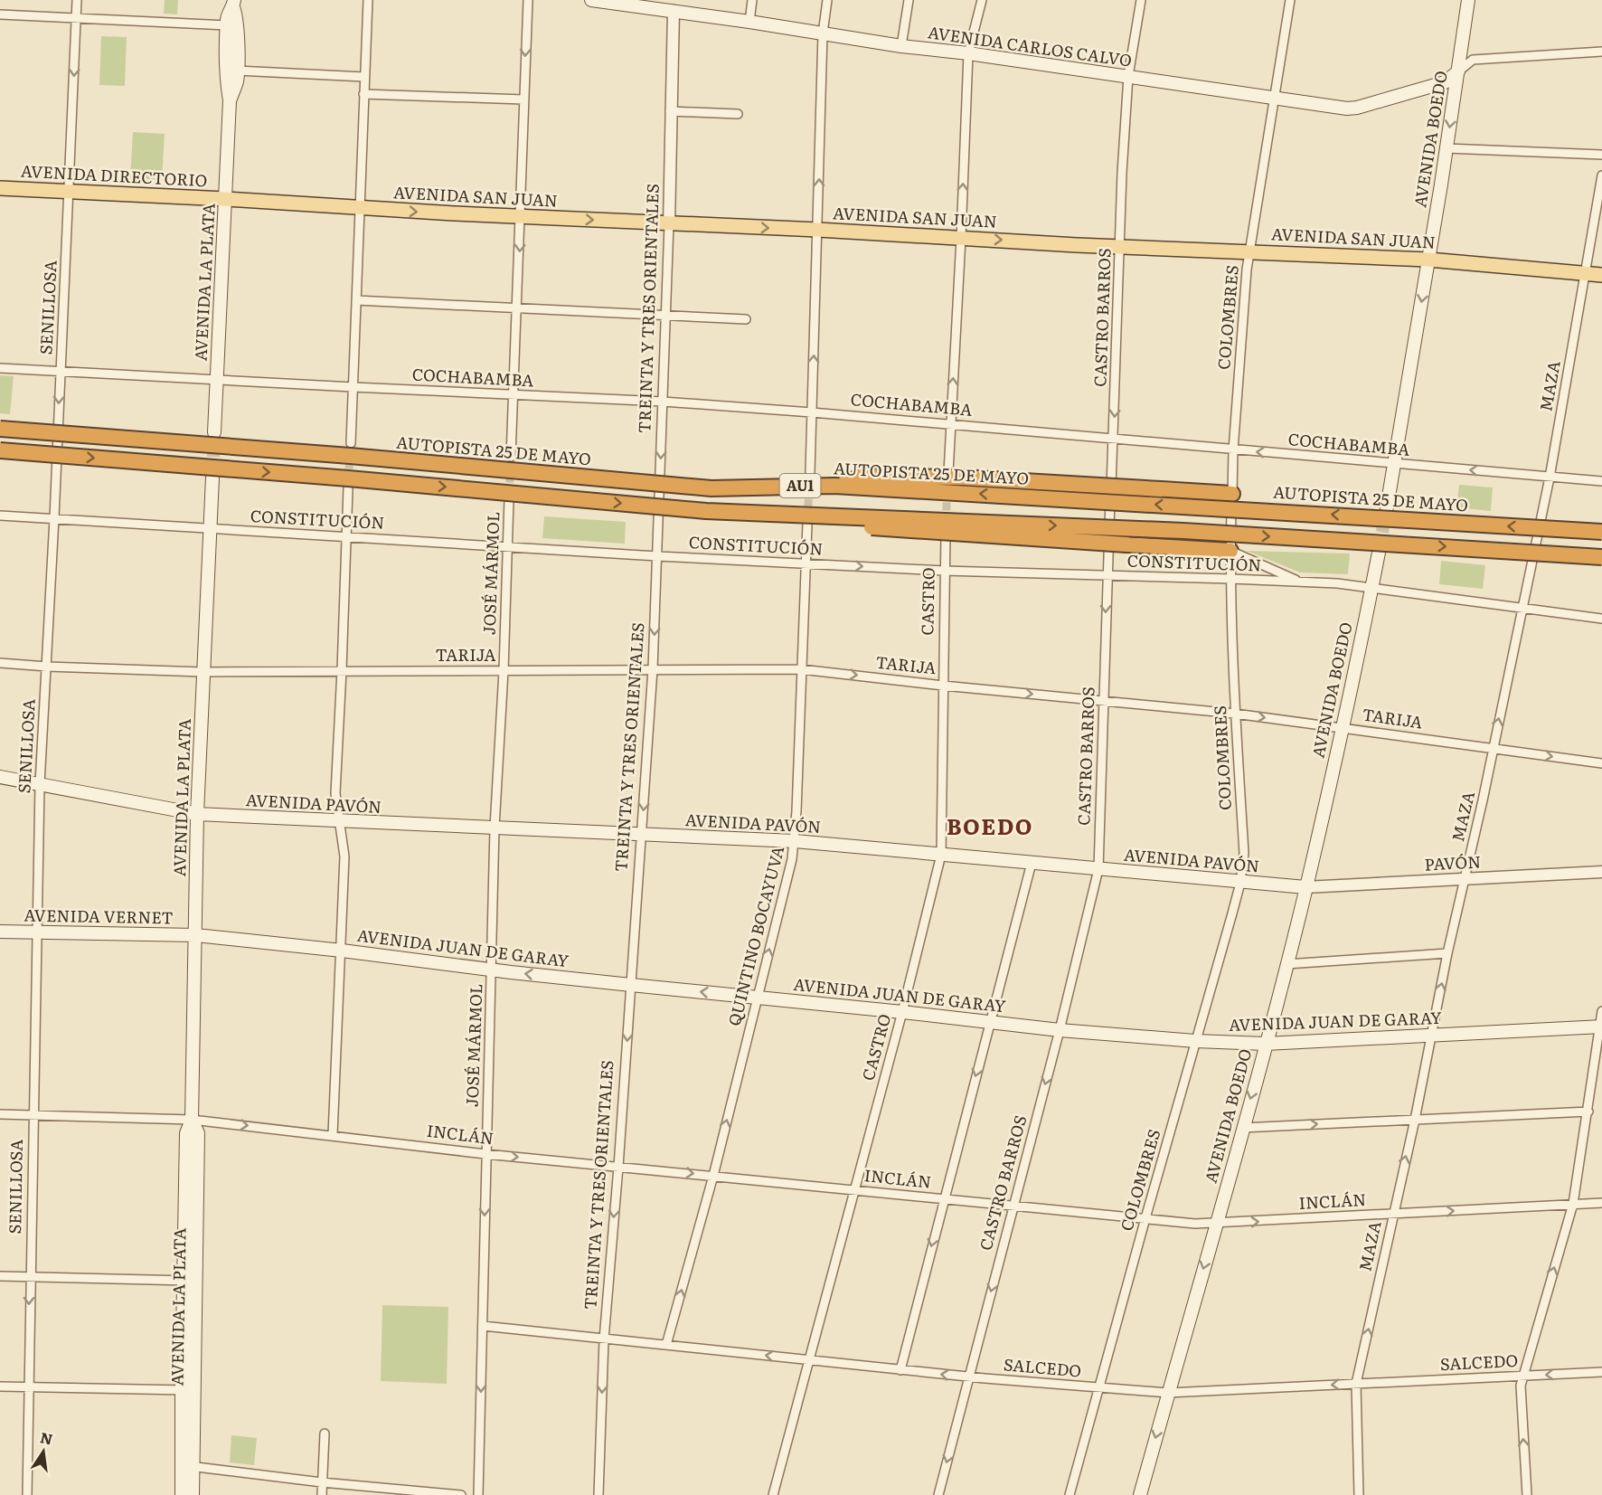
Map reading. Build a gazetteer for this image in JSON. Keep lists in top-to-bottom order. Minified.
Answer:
{"streets":{"highway":["AUTOPISTA 25 DE MAYO","AU1"],"main road":["AVENIDA CARLOS CALVO","AVENIDA BOEDO","AVENIDA DIRECTORIO","AVENIDA SAN JUAN","AVENIDA LA PLATA","AVENIDA PAVÓN","AVENIDA VERNET","AVENIDA JUAN DE GARAY"],"street":["SENILLOSA","TREINTA Y TRES ORIENTALES","CASTRO BARROS","COLOMBRES","COCHABAMBA","MAZA","CONSTITUCIÓN","JOSÉ MÁRMOL","CASTRO","TARIJA","PAVÓN","QUINTINO BOCAYUVA","INCLÁN","SALCEDO"]},"crossings":[["AVENIDA CARLOS CALVO","AVENIDA BOEDO"],["AVENIDA CARLOS CALVO","TREINTA Y TRES ORIENTALES"],["AVENIDA CARLOS CALVO","CASTRO BARROS"],["AVENIDA CARLOS CALVO","COLOMBRES"],["AVENIDA BOEDO","AVENIDA SAN JUAN"],["AVENIDA BOEDO","COCHABAMBA"],["AVENIDA BOEDO","CONSTITUCIÓN"],["AVENIDA BOEDO","TARIJA"],["AVENIDA BOEDO","AVENIDA PAVÓN"],["AVENIDA BOEDO","PAVÓN"],["AVENIDA BOEDO","AVENIDA JUAN DE GARAY"],["AVENIDA BOEDO","INCLÁN"],["AVENIDA BOEDO","SALCEDO"],["AVENIDA DIRECTORIO","AVENIDA SAN JUAN"],["AVENIDA DIRECTORIO","AVENIDA LA PLATA"],["AVENIDA DIRECTORIO","SENILLOSA"],["AVENIDA SAN JUAN","AVENIDA LA PLATA"],["AVENIDA SAN JUAN","TREINTA Y TRES ORIENTALES"],["AVENIDA SAN JUAN","CASTRO BARROS"],["AVENIDA SAN JUAN","COLOMBRES"],["AVENIDA SAN JUAN","MAZA"],["AVENIDA LA PLATA","COCHABAMBA"],["AVENIDA LA PLATA","CONSTITUCIÓN"],["AVENIDA LA PLATA","TARIJA"],["AVENIDA LA PLATA","AVENIDA PAVÓN"],["AVENIDA LA PLATA","AVENIDA VERNET"],["AVENIDA LA PLATA","AVENIDA JUAN DE GARAY"],["AVENIDA LA PLATA","INCLÁN"],["SENILLOSA","COCHABAMBA"],["SENILLOSA","CONSTITUCIÓN"],["SENILLOSA","TARIJA"],["SENILLOSA","AVENIDA PAVÓN"],["SENILLOSA","AVENIDA VERNET"],["SENILLOSA","INCLÁN"],["TREINTA Y TRES ORIENTALES","COCHABAMBA"],["TREINTA Y TRES ORIENTALES","CONSTITUCIÓN"],["TREINTA Y TRES ORIENTALES","TARIJA"],["TREINTA Y TRES ORIENTALES","AVENIDA PAVÓN"],["TREINTA Y TRES ORIENTALES","AVENIDA JUAN DE GARAY"],["TREINTA Y TRES ORIENTALES","INCLÁN"],["TREINTA Y TRES ORIENTALES","SALCEDO"],["CASTRO BARROS","COCHABAMBA"],["CASTRO BARROS","CONSTITUCIÓN"],["CASTRO BARROS","TARIJA"],["CASTRO BARROS","AVENIDA PAVÓN"],["CASTRO BARROS","AVENIDA JUAN DE GARAY"],["CASTRO BARROS","INCLÁN"],["CASTRO BARROS","SALCEDO"],["COLOMBRES","COCHABAMBA"],["COLOMBRES","CONSTITUCIÓN"],["COLOMBRES","TARIJA"],["COLOMBRES","AVENIDA PAVÓN"],["COLOMBRES","AVENIDA JUAN DE GARAY"],["COLOMBRES","INCLÁN"],["COLOMBRES","SALCEDO"],["COCHABAMBA","MAZA"],["MAZA","CONSTITUCIÓN"],["MAZA","TARIJA"],["MAZA","PAVÓN"],["MAZA","AVENIDA JUAN DE GARAY"],["MAZA","INCLÁN"],["MAZA","SALCEDO"],["CONSTITUCIÓN","JOSÉ MÁRMOL"],["CONSTITUCIÓN","CASTRO"],["CONSTITUCIÓN","QUINTINO BOCAYUVA"],["JOSÉ MÁRMOL","TARIJA"],["JOSÉ MÁRMOL","AVENIDA PAVÓN"],["JOSÉ MÁRMOL","AVENIDA JUAN DE GARAY"],["JOSÉ MÁRMOL","INCLÁN"],["JOSÉ MÁRMOL","SALCEDO"],["CASTRO","TARIJA"],["CASTRO","AVENIDA PAVÓN"],["CASTRO","AVENIDA JUAN DE GARAY"],["CASTRO","INCLÁN"],["CASTRO","SALCEDO"],["TARIJA","QUINTINO BOCAYUVA"],["AVENIDA PAVÓN","PAVÓN"],["AVENIDA PAVÓN","QUINTINO BOCAYUVA"],["AVENIDA VERNET","AVENIDA JUAN DE GARAY"],["QUINTINO BOCAYUVA","AVENIDA JUAN DE GARAY"],["QUINTINO BOCAYUVA","INCLÁN"],["QUINTINO BOCAYUVA","SALCEDO"]],"one_way":["AVENIDA BOEDO","AVENIDA SAN JUAN","TREINTA Y TRES ORIENTALES","MAZA","QUINTINO BOCAYUVA","INCLÁN","SALCEDO"],"districts":["BOEDO"],"north":"top"}
